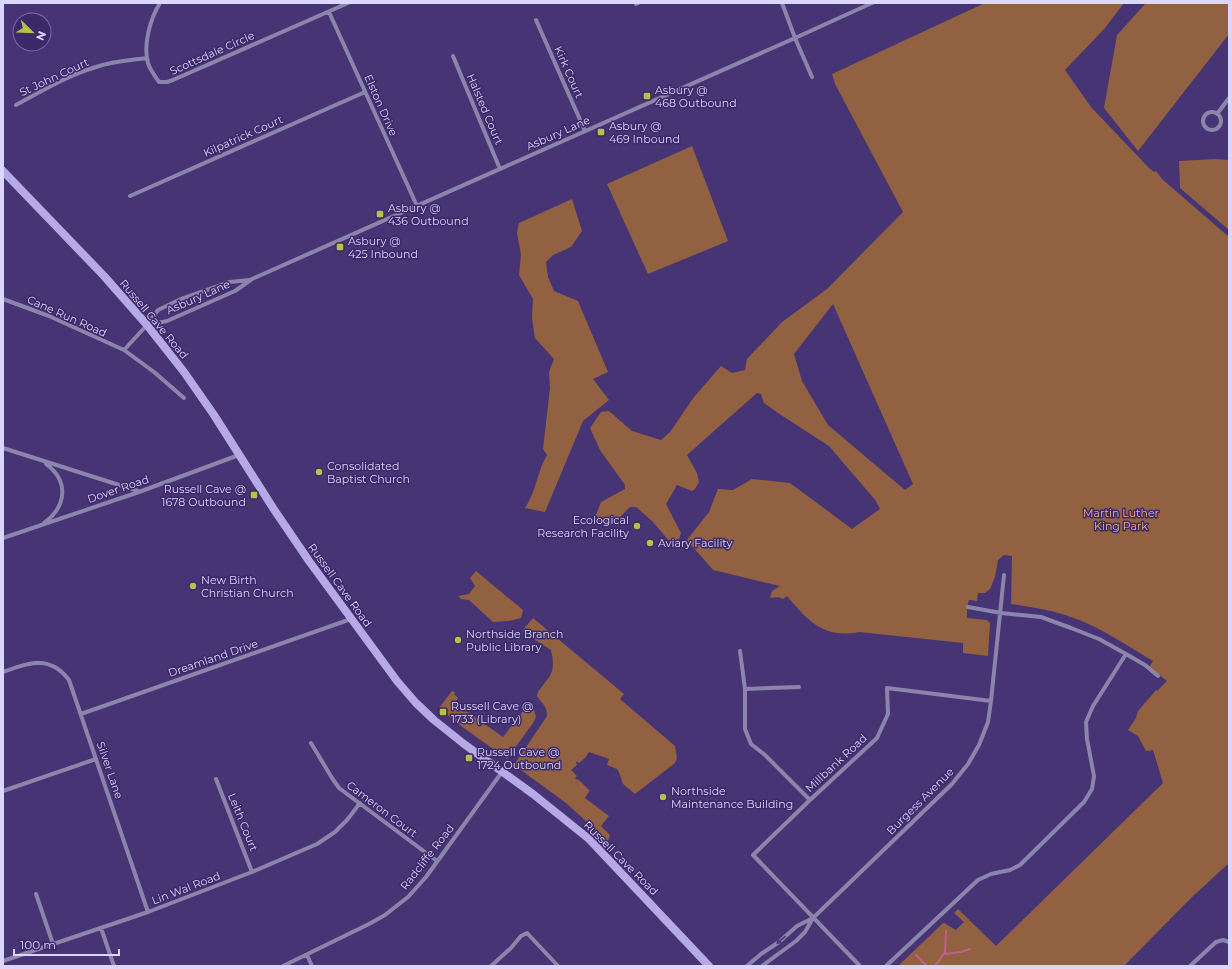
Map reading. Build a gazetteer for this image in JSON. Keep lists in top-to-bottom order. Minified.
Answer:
{"streets":{"main road":["Russell Cave Road"],"street":["Scottsdale Circle","Kirk Court","St John Court","Elston Drive","Halsted Court","Asbury Lane","Kilpatrick Court","Cane Run Road","Dover Road","Dreamland Drive","Millbank Road","Silver Lane","Burgess Avenue","Cameron Court","Leith Court","Radcliffe Road","Lin Wal Road"]},"crossings":[["Scottsdale Circle","St John Court"],["Scottsdale Circle","Elston Drive"],["Kirk Court","Asbury Lane"],["Elston Drive","Asbury Lane"],["Elston Drive","Kilpatrick Court"],["Halsted Court","Asbury Lane"],["Asbury Lane","Russell Cave Road"],["Russell Cave Road","Dover Road"],["Russell Cave Road","Dreamland Drive"],["Russell Cave Road","Radcliffe Road"],["Dreamland Drive","Silver Lane"],["Millbank Road","Burgess Avenue"],["Silver Lane","Lin Wal Road"],["Cameron Court","Radcliffe Road"],["Cameron Court","Lin Wal Road"],["Leith Court","Lin Wal Road"]],"parks":["Martin Luther King Park"],"places":{"transit":["Asbury @ 468 Outbound","Asbury @ 469 Inbound","Asbury @ 436 Outbound","Asbury @ 425 Inbound","Russell Cave @ 1678 Outbound","Russell Cave @ 1733 (Library)","Russell Cave @ 1724 Outbound"],"other":["Consolidated Baptist Church","Ecological Research Facility","Aviary Facility","New Birth Christian Church","Northside Branch Public Library","Northside Maintenance Building"]},"scale_bar":"100 m","north":"bottom right"}
